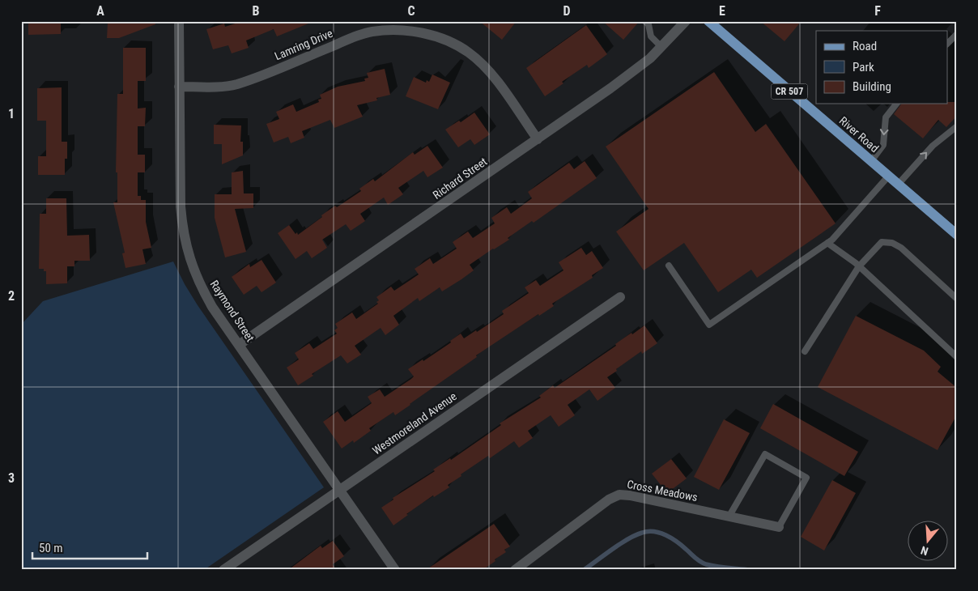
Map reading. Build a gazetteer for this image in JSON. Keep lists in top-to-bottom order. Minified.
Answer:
{"streets":{"main road":["CR 507","River Road"],"street":["Lamring Drive","Richard Street","Raymond Street","Westmoreland Avenue","Cross Meadows"]},"crossings":[["Lamring Drive","Richard Street"],["Lamring Drive","Raymond Street"],["Richard Street","Raymond Street"],["Raymond Street","Westmoreland Avenue"]],"legend":["Road","Park","Building"],"scale_bar":"50 m","north":"bottom","grid":{"columns":["A","B","C","D","E","F"],"rows":["1","2","3"]}}
